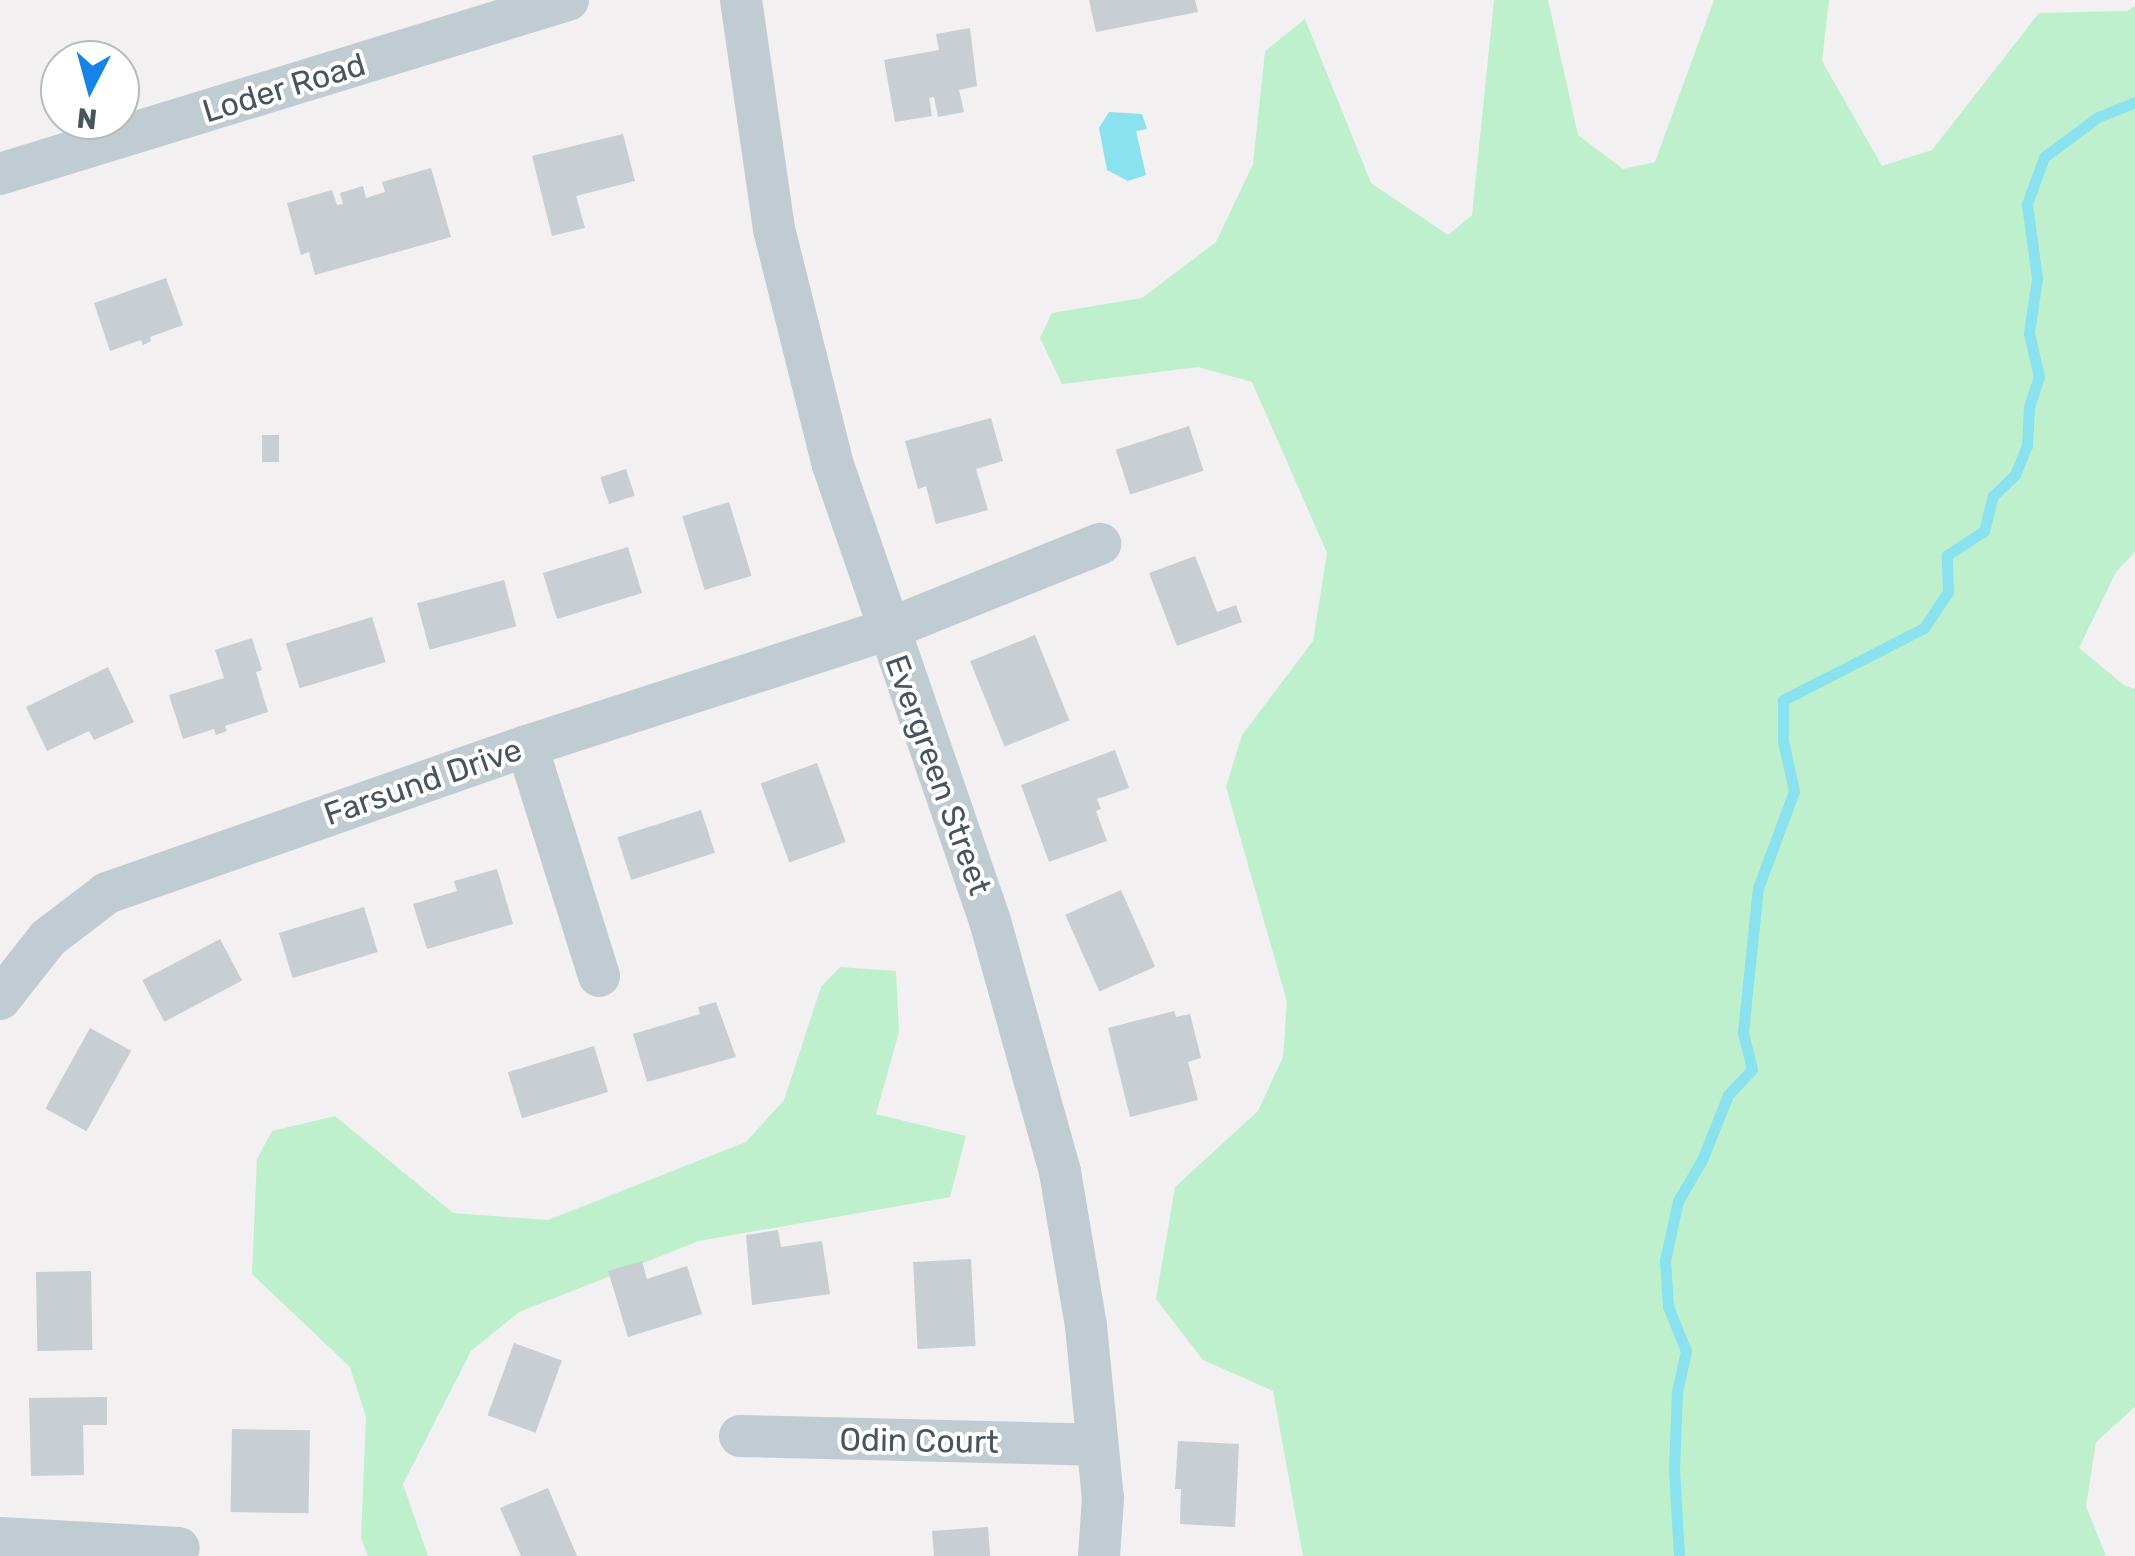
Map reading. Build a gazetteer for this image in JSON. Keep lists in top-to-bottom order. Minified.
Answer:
{"streets":{"street":["Loder Road","Evergreen Street","Farsund Drive","Odin Court"]},"crossings":[["Evergreen Street","Farsund Drive"],["Evergreen Street","Odin Court"]],"north":"bottom"}
